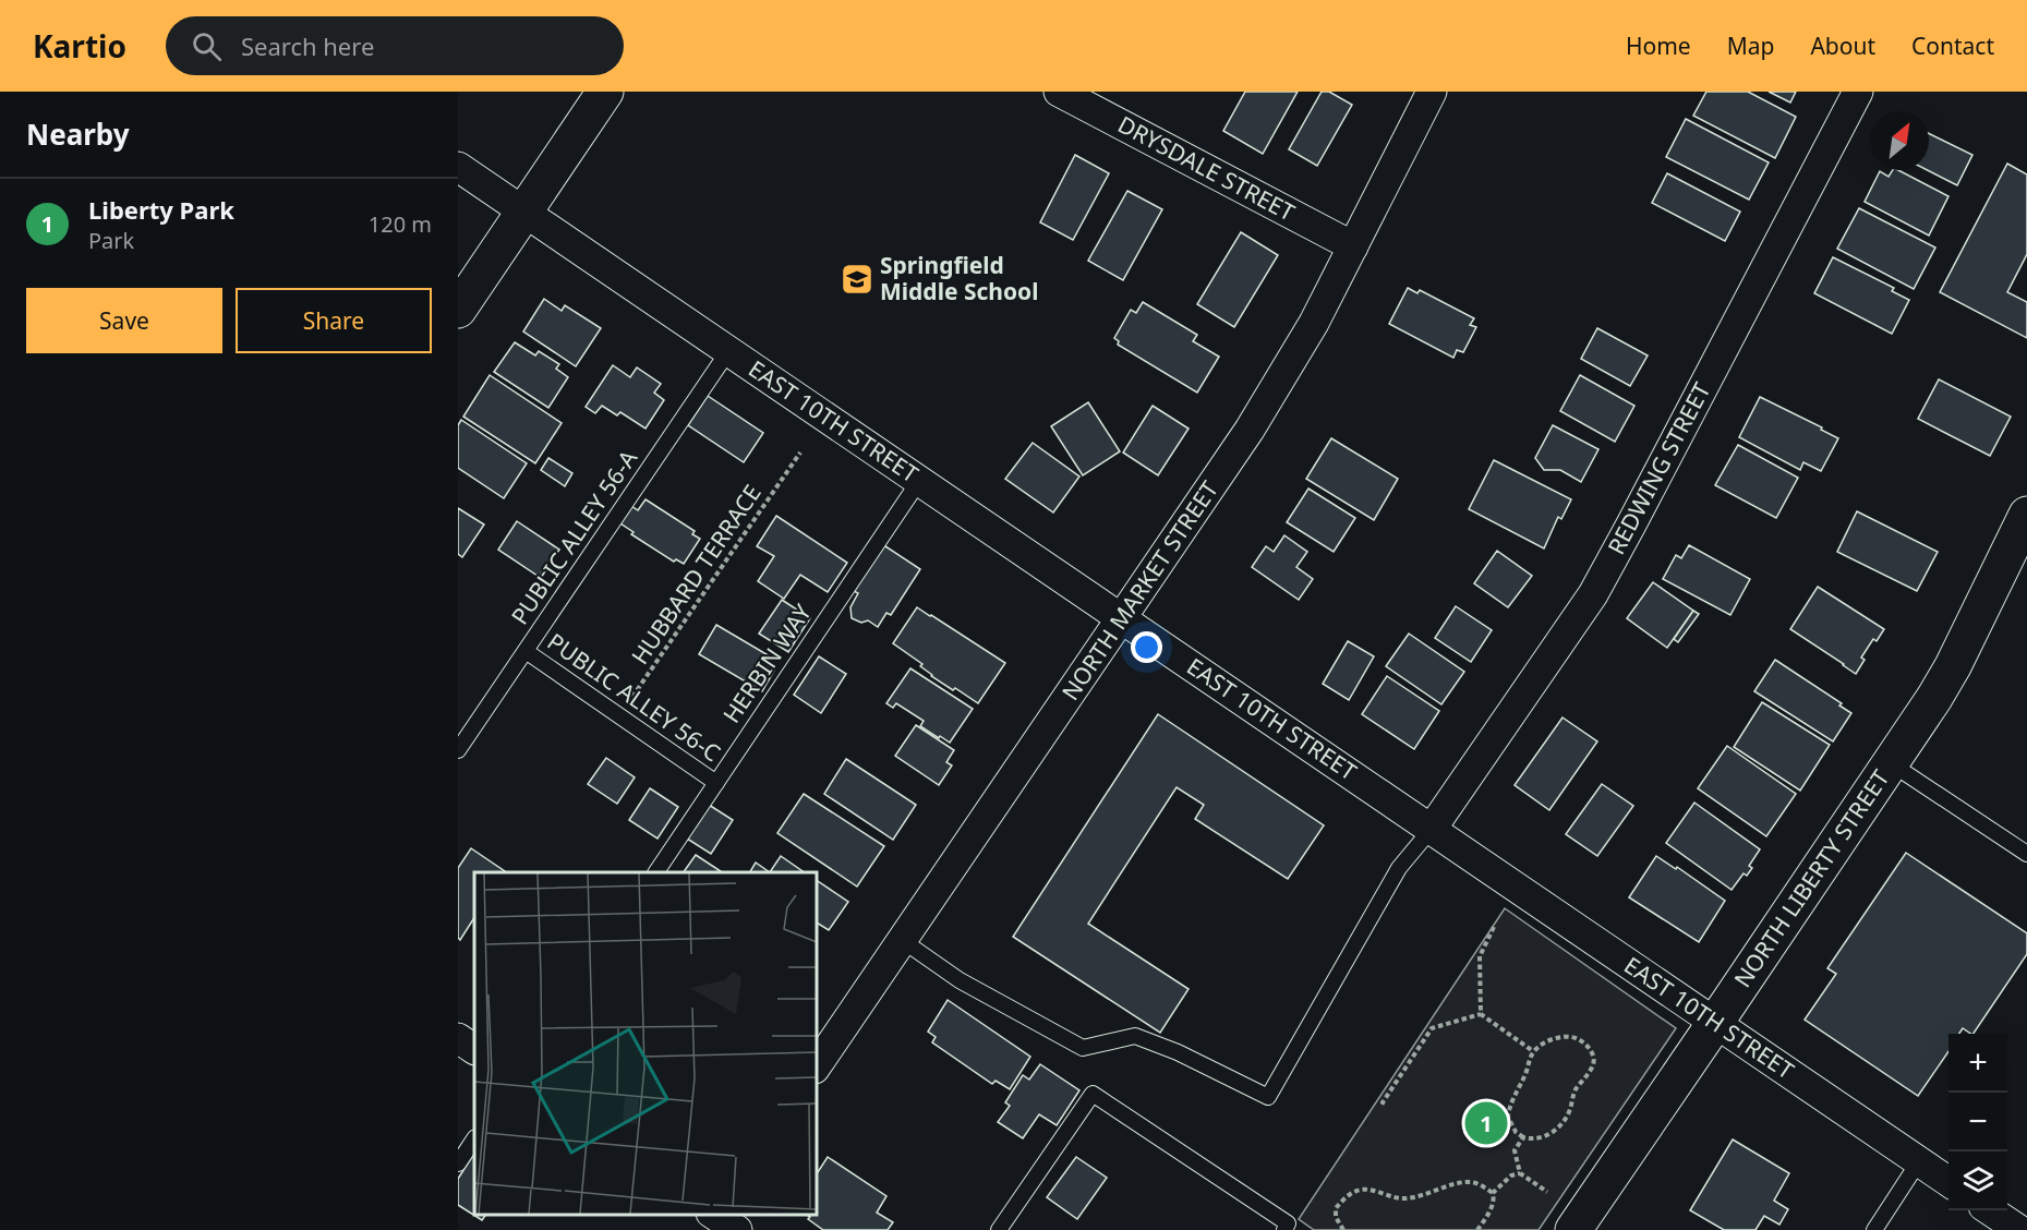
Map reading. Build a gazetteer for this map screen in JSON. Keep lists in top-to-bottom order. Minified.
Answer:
{"streets":{"street":["DRYSDALE STREET","EAST 10TH STREET","REDWING STREET","NORTH MARKET STREET","NORTH LIBERTY STREET"],"lane":["PUBLIC ALLEY 56-A","HERBIN WAY","PUBLIC ALLEY 56-C"],"path":["HUBBARD TERRACE"]},"crossings":[["DRYSDALE STREET","NORTH MARKET STREET"],["EAST 10TH STREET","REDWING STREET"],["EAST 10TH STREET","PUBLIC ALLEY 56-A"],["EAST 10TH STREET","NORTH MARKET STREET"],["EAST 10TH STREET","HERBIN WAY"],["EAST 10TH STREET","NORTH LIBERTY STREET"],["PUBLIC ALLEY 56-A","PUBLIC ALLEY 56-C"],["HUBBARD TERRACE","PUBLIC ALLEY 56-C"],["HERBIN WAY","PUBLIC ALLEY 56-C"]],"places":{"school or university":["Springfield Middle School"]},"north":"top right","page":{"header":"Kartio","search":"Search here","nav":["Home","Map","About","Contact"],"heading":"Nearby","list":[{"mark":"1","name":"Liberty Park","note":"Park","value":"120 m"}],"buttons":["Save","Share"],"map_buttons":["+","−"],"pins":"1"}}
